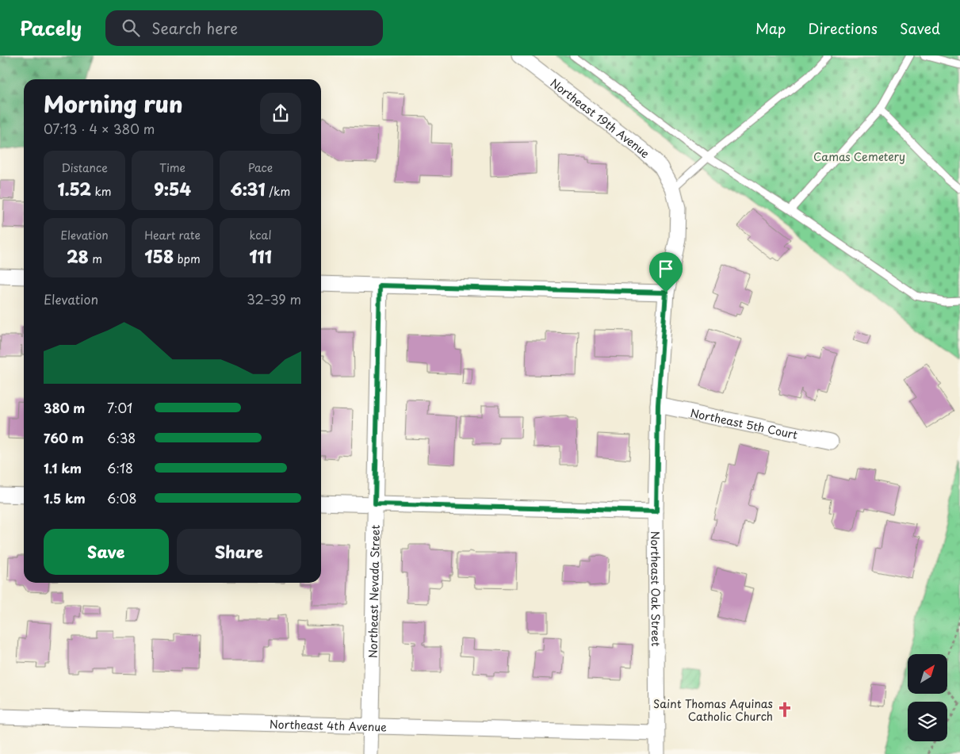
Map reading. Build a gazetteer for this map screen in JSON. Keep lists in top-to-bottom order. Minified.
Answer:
{"streets":{"street":["Northeast 19th Avenue","Northeast 5th Court","Northeast Oak Street","Northeast Nevada Street","Northeast 4th Avenue"]},"crossings":[["Northeast 19th Avenue","Northeast Oak Street"],["Northeast 5th Court","Northeast Oak Street"],["Northeast Oak Street","Northeast 4th Avenue"],["Northeast Nevada Street","Northeast 4th Avenue"]],"parks":["Camas Cemetery"],"places":{"church":["Saint Thomas Aquinas Catholic Church"]},"north":"top right","page":{"header":"Pacely","search":"Search here","nav":["Map","Directions","Saved"],"heading":["Morning run","07:13 · 4 × 380 m"],"stats":[["Distance","1.52 km"],["Time","9:54"],["Pace","6:31 /km"],["Elevation","28 m"],["Heart rate","158 bpm"],["kcal","111"]],"chart":["Elevation","32–39 m"],"list":[{"name":"380 m","note":"7:01"},{"name":"760 m","note":"6:38"},{"name":"1.1 km","note":"6:18"},{"name":"1.5 km","note":"6:08"}],"buttons":["Save","Share"]}}
